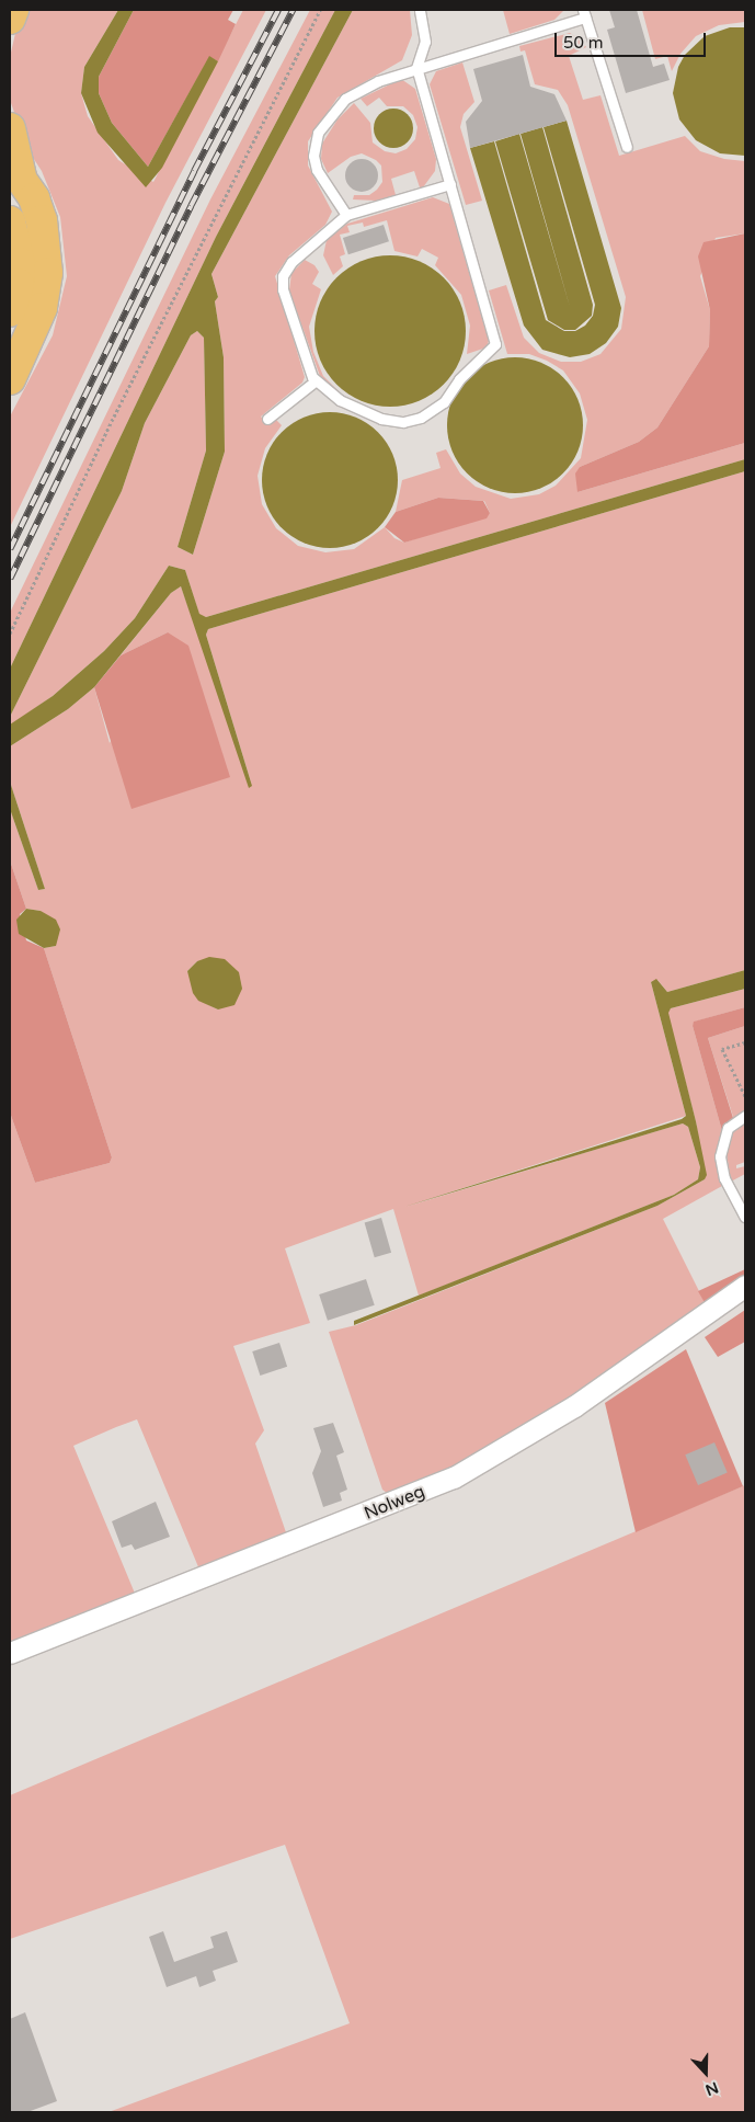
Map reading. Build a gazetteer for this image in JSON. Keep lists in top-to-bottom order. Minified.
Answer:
{"streets":{"street":["Nolweg"]},"scale_bar":"50 m","north":"bottom"}
